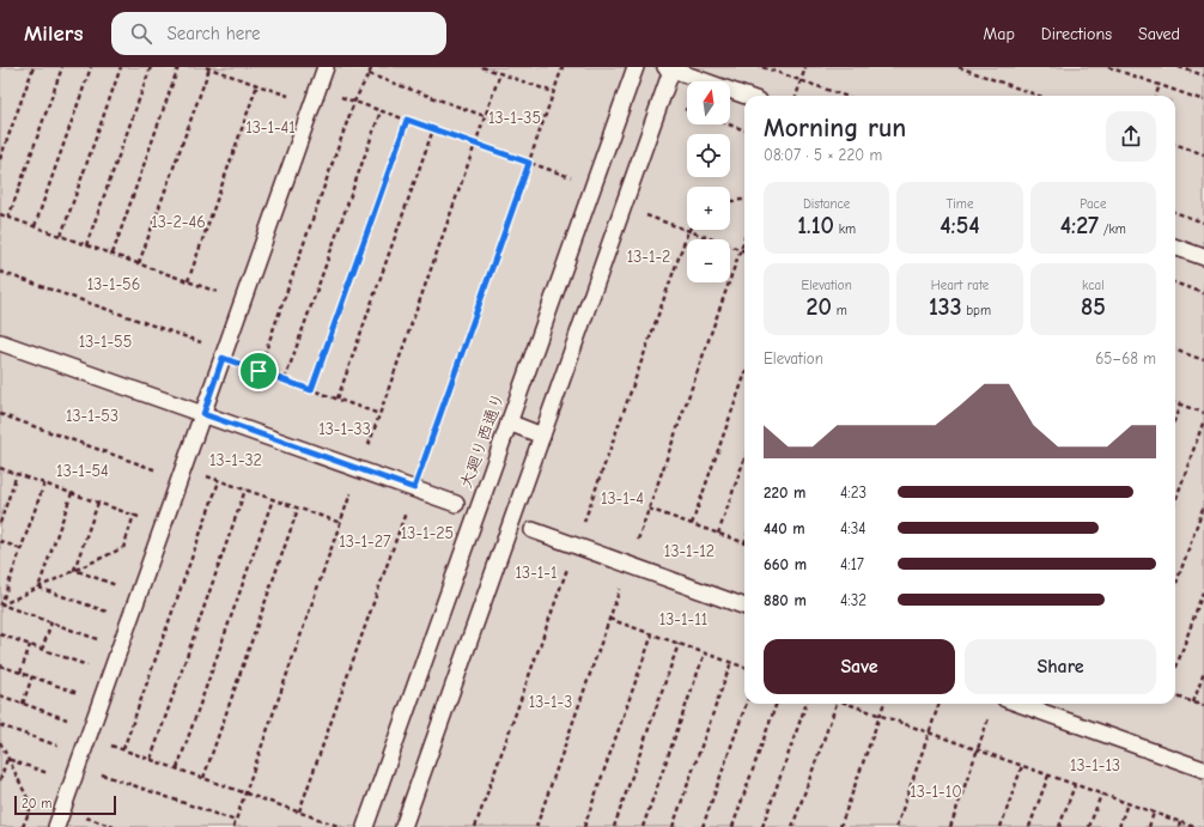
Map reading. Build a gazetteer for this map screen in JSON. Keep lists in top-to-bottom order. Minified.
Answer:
{"streets":{"lane":["大廻り西通り"]},"parks":["13-1-35","13-1-41","13-2-46","13-1-2","13-1-56","13-1-55","13-1-53","13-1-33","13-1-32","13-1-54","13-1-4","13-1-25","13-1-27","13-1-12","13-1-1","13-1-11","13-1-3","13-1-13","13-1-10"],"scale_bar":"20 m","north":"top","page":{"header":"Milers","search":"Search here","nav":["Map","Directions","Saved"],"map_buttons":["+","−"],"heading":["Morning run","08:07 · 5 × 220 m"],"stats":[["Distance","1.10 km"],["Time","4:54"],["Pace","4:27 /km"],["Elevation","20 m"],["Heart rate","133 bpm"],["kcal","85"]],"chart":["Elevation","65–68 m"],"list":[{"name":"220 m","note":"4:23"},{"name":"440 m","note":"4:34"},{"name":"660 m","note":"4:17"},{"name":"880 m","note":"4:32"}],"buttons":["Save","Share"],"scale":"20 m"}}
